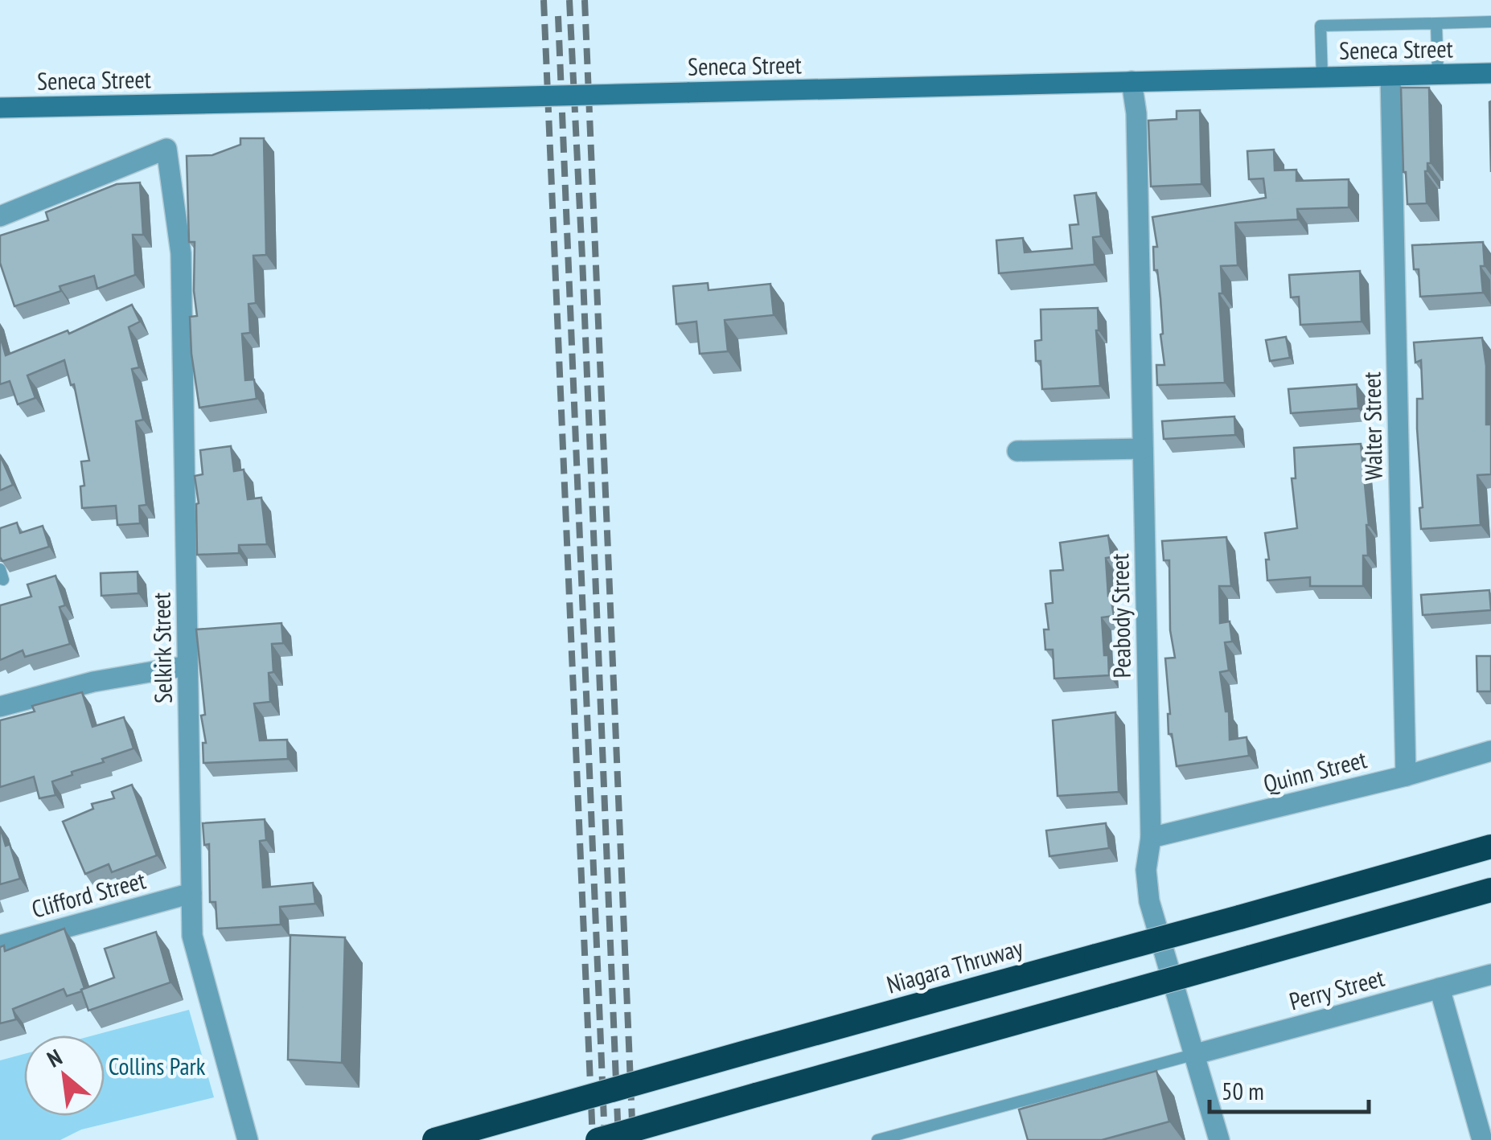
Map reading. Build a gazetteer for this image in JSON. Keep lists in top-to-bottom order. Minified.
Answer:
{"streets":{"highway":["Niagara Thruway"],"main road":["Seneca Street"],"street":["Walter Street","Peabody Street","Selkirk Street","Quinn Street","Clifford Street","Perry Street"]},"crossings":[["Seneca Street","Walter Street"],["Seneca Street","Peabody Street"],["Walter Street","Quinn Street"],["Peabody Street","Quinn Street"],["Peabody Street","Perry Street"],["Selkirk Street","Clifford Street"]],"parks":["Collins Park"],"scale_bar":"50 m","north":"top left"}
